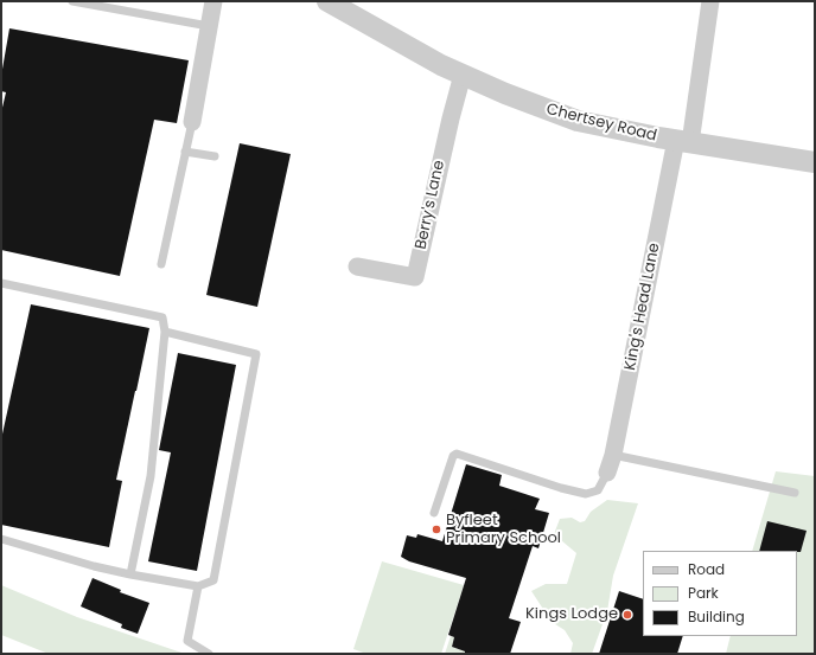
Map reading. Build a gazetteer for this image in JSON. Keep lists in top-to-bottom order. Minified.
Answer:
{"streets":{"street":["Chertsey Road","Berry's Lane","King's Head Lane"]},"crossings":[["Chertsey Road","Berry's Lane"],["Chertsey Road","King's Head Lane"]],"places":["Byfleet Primary School","Kings Lodge"],"legend":["Road","Park","Building"]}
